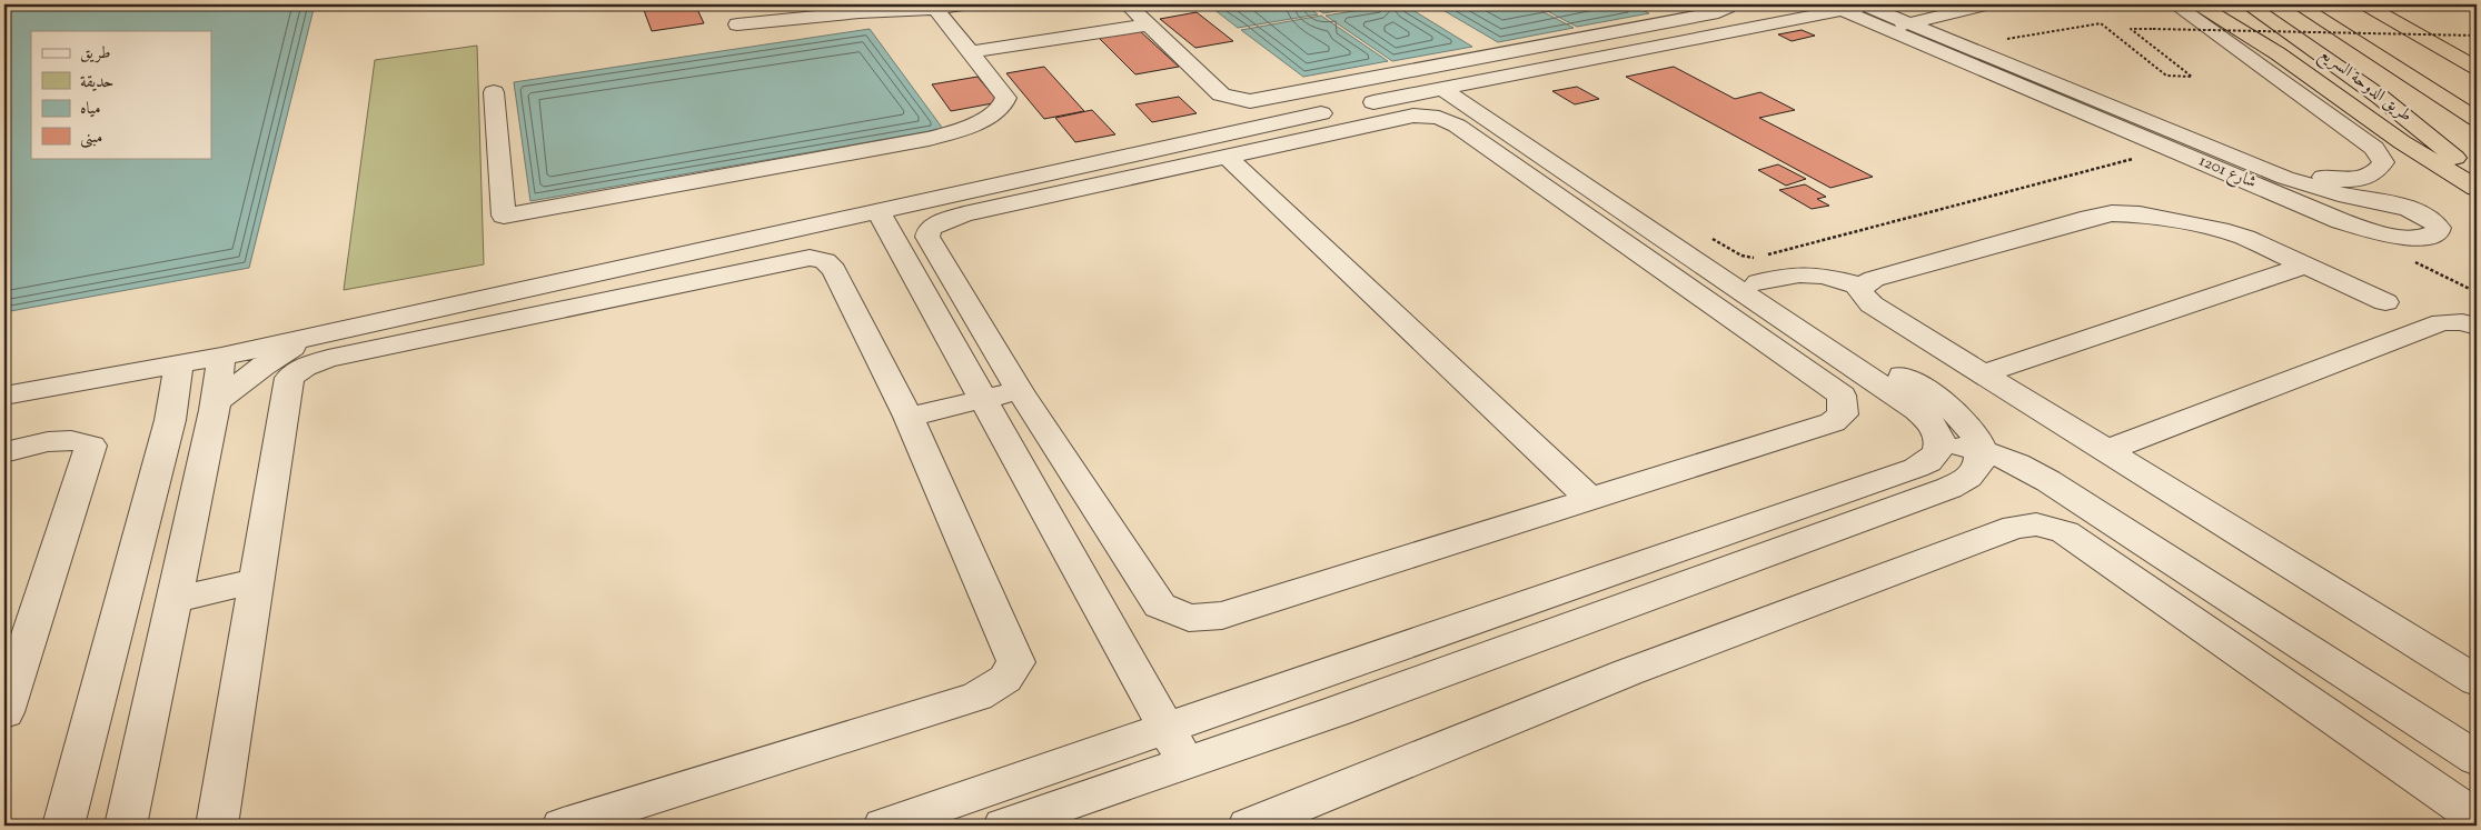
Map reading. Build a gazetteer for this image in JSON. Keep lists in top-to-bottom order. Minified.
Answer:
{"streets":{"highway":["طريق الدوحة السريع"],"street":["شارع 1201"]},"legend":["طريق","حديقة","مياه","مبنى"]}
